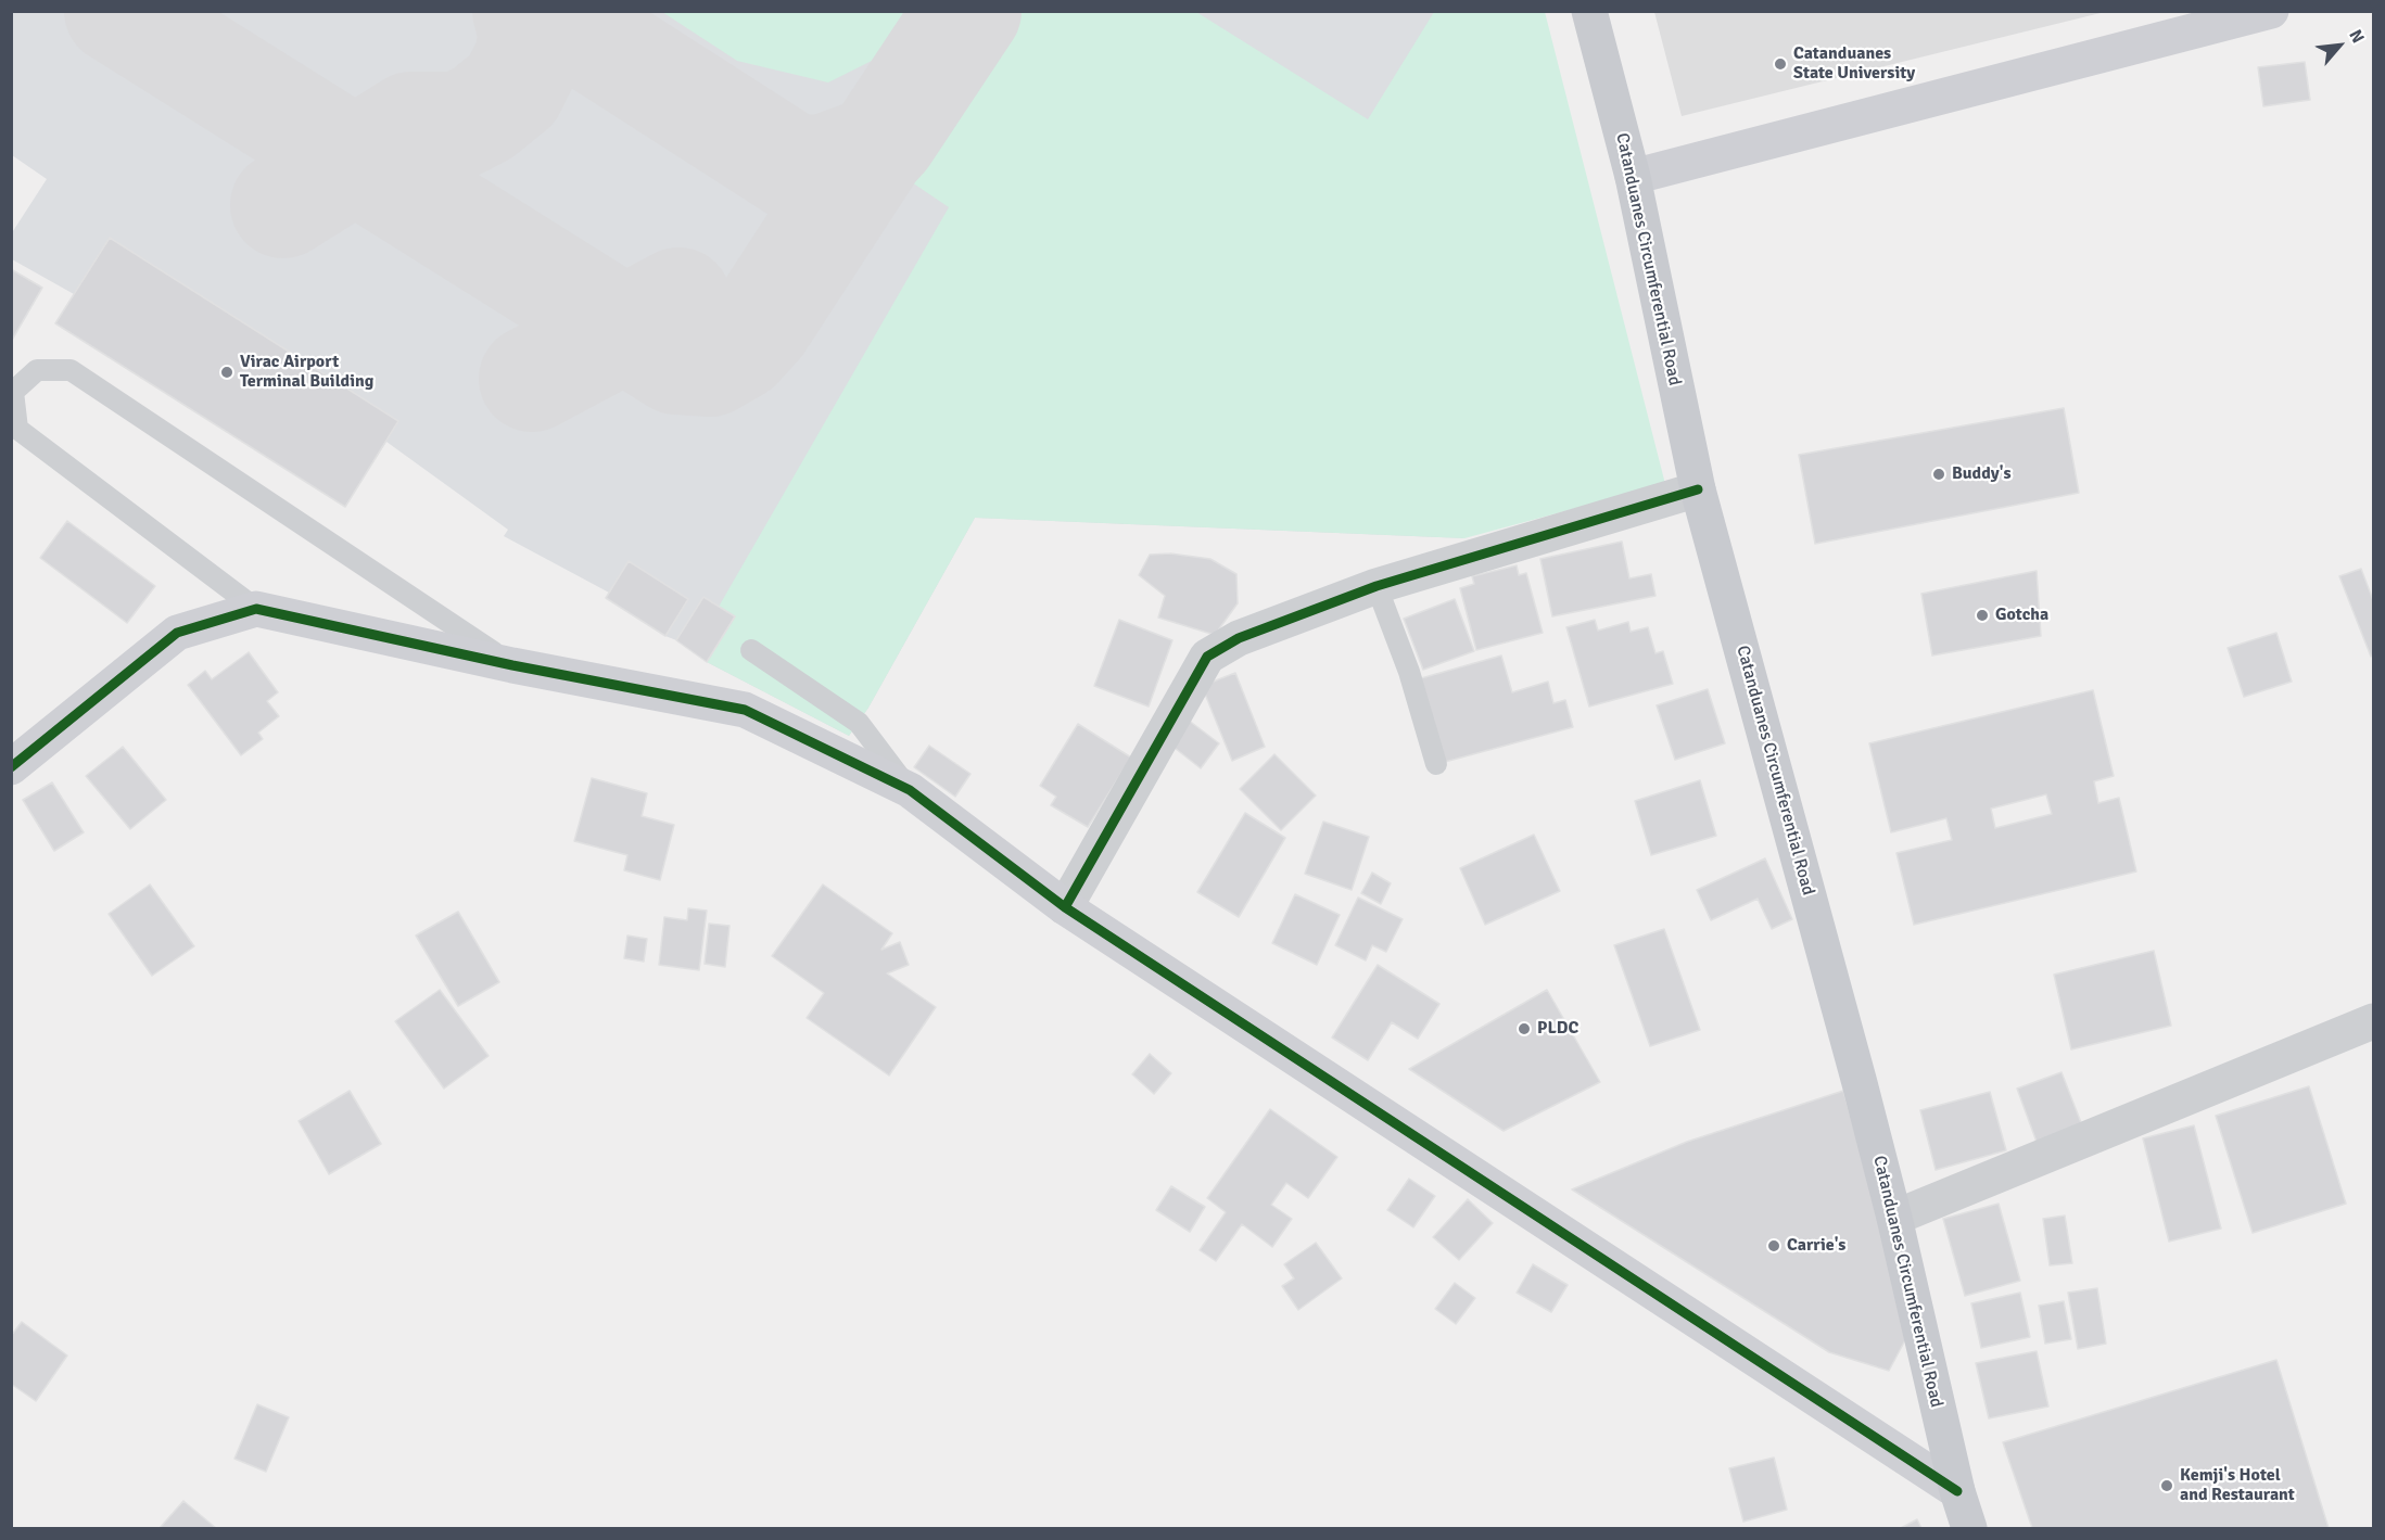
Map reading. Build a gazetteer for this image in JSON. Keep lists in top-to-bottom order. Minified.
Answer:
{"streets":{"main road":["Catanduanes Circumferential Road"]},"places":["Catanduanes State University","Virac Airport Terminal Building","Buddy's","Gotcha","PLDC","Carrie's","Kemji's Hotel and Restaurant"],"north":"top right"}
